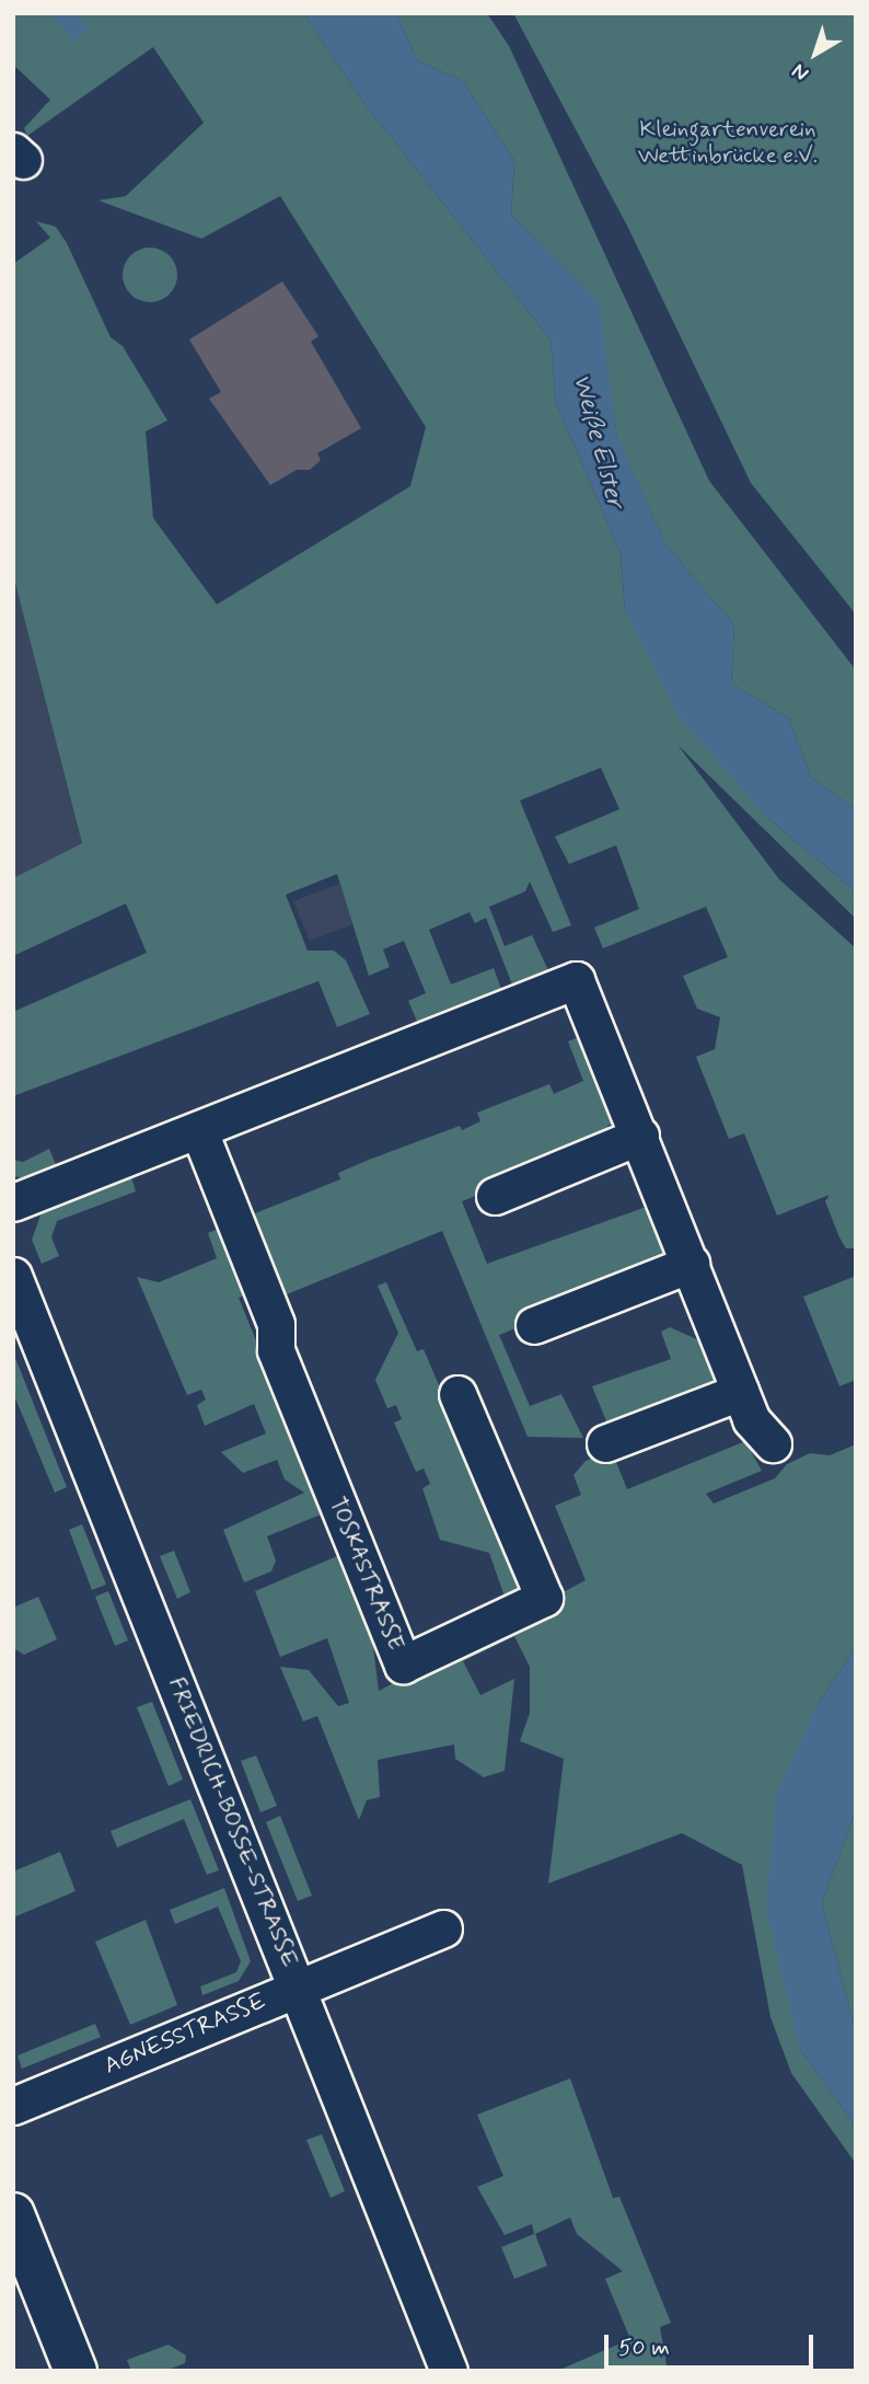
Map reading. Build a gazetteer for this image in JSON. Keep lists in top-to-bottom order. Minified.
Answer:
{"streets":{"street":["TOSKASTRASSE","FRIEDRICH-BOSSE-STRASSE","AGNESSTRASSE"]},"crossings":[["FRIEDRICH-BOSSE-STRASSE","AGNESSTRASSE"]],"water":["Weiße Elster"],"parks":["Kleingartenverein Wettinbrücke e.V."],"scale_bar":"50 m","north":"bottom left"}
